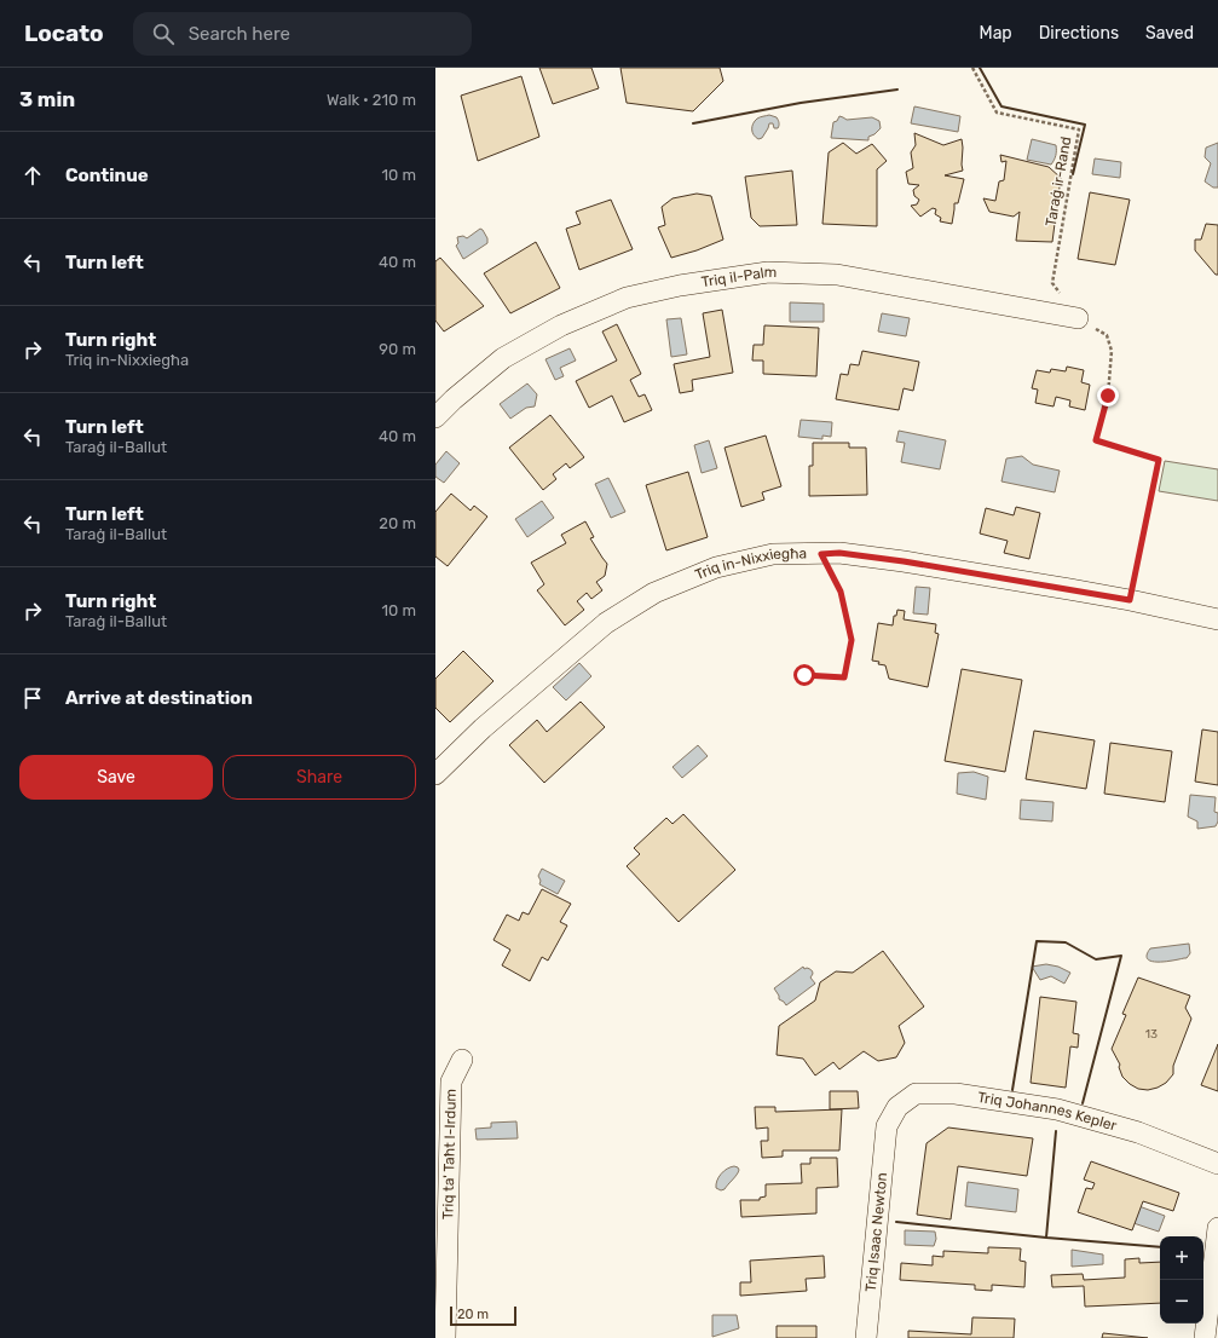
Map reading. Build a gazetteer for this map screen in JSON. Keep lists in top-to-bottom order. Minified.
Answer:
{"streets":{"street":["Triq il-Palm","Triq in-Nixxiegħa","Triq Johannes Kepler","Triq ta' Taħt l-Irdum","Triq Isaac Newton"],"path":["Taraġ ir-Rand"]},"crossings":[["Triq Johannes Kepler","Triq Isaac Newton"]],"house_numbers":["13"],"scale_bar":"20 m","page":{"header":"Locato","search":"Search here","nav":["Map","Directions","Saved"],"heading":["3 min","Walk · 210 m"],"list":[["Continue","10 m"],["Turn left","40 m"],["Turn right","Triq in-Nixxiegħa","90 m"],["Turn left","Taraġ il-Ballut","40 m"],["Turn left","Taraġ il-Ballut","20 m"],["Turn right","Taraġ il-Ballut","10 m"],"Arrive at destination"],"buttons":["Save","Share"],"map_buttons":["+","−"],"scale":"20 m"}}
